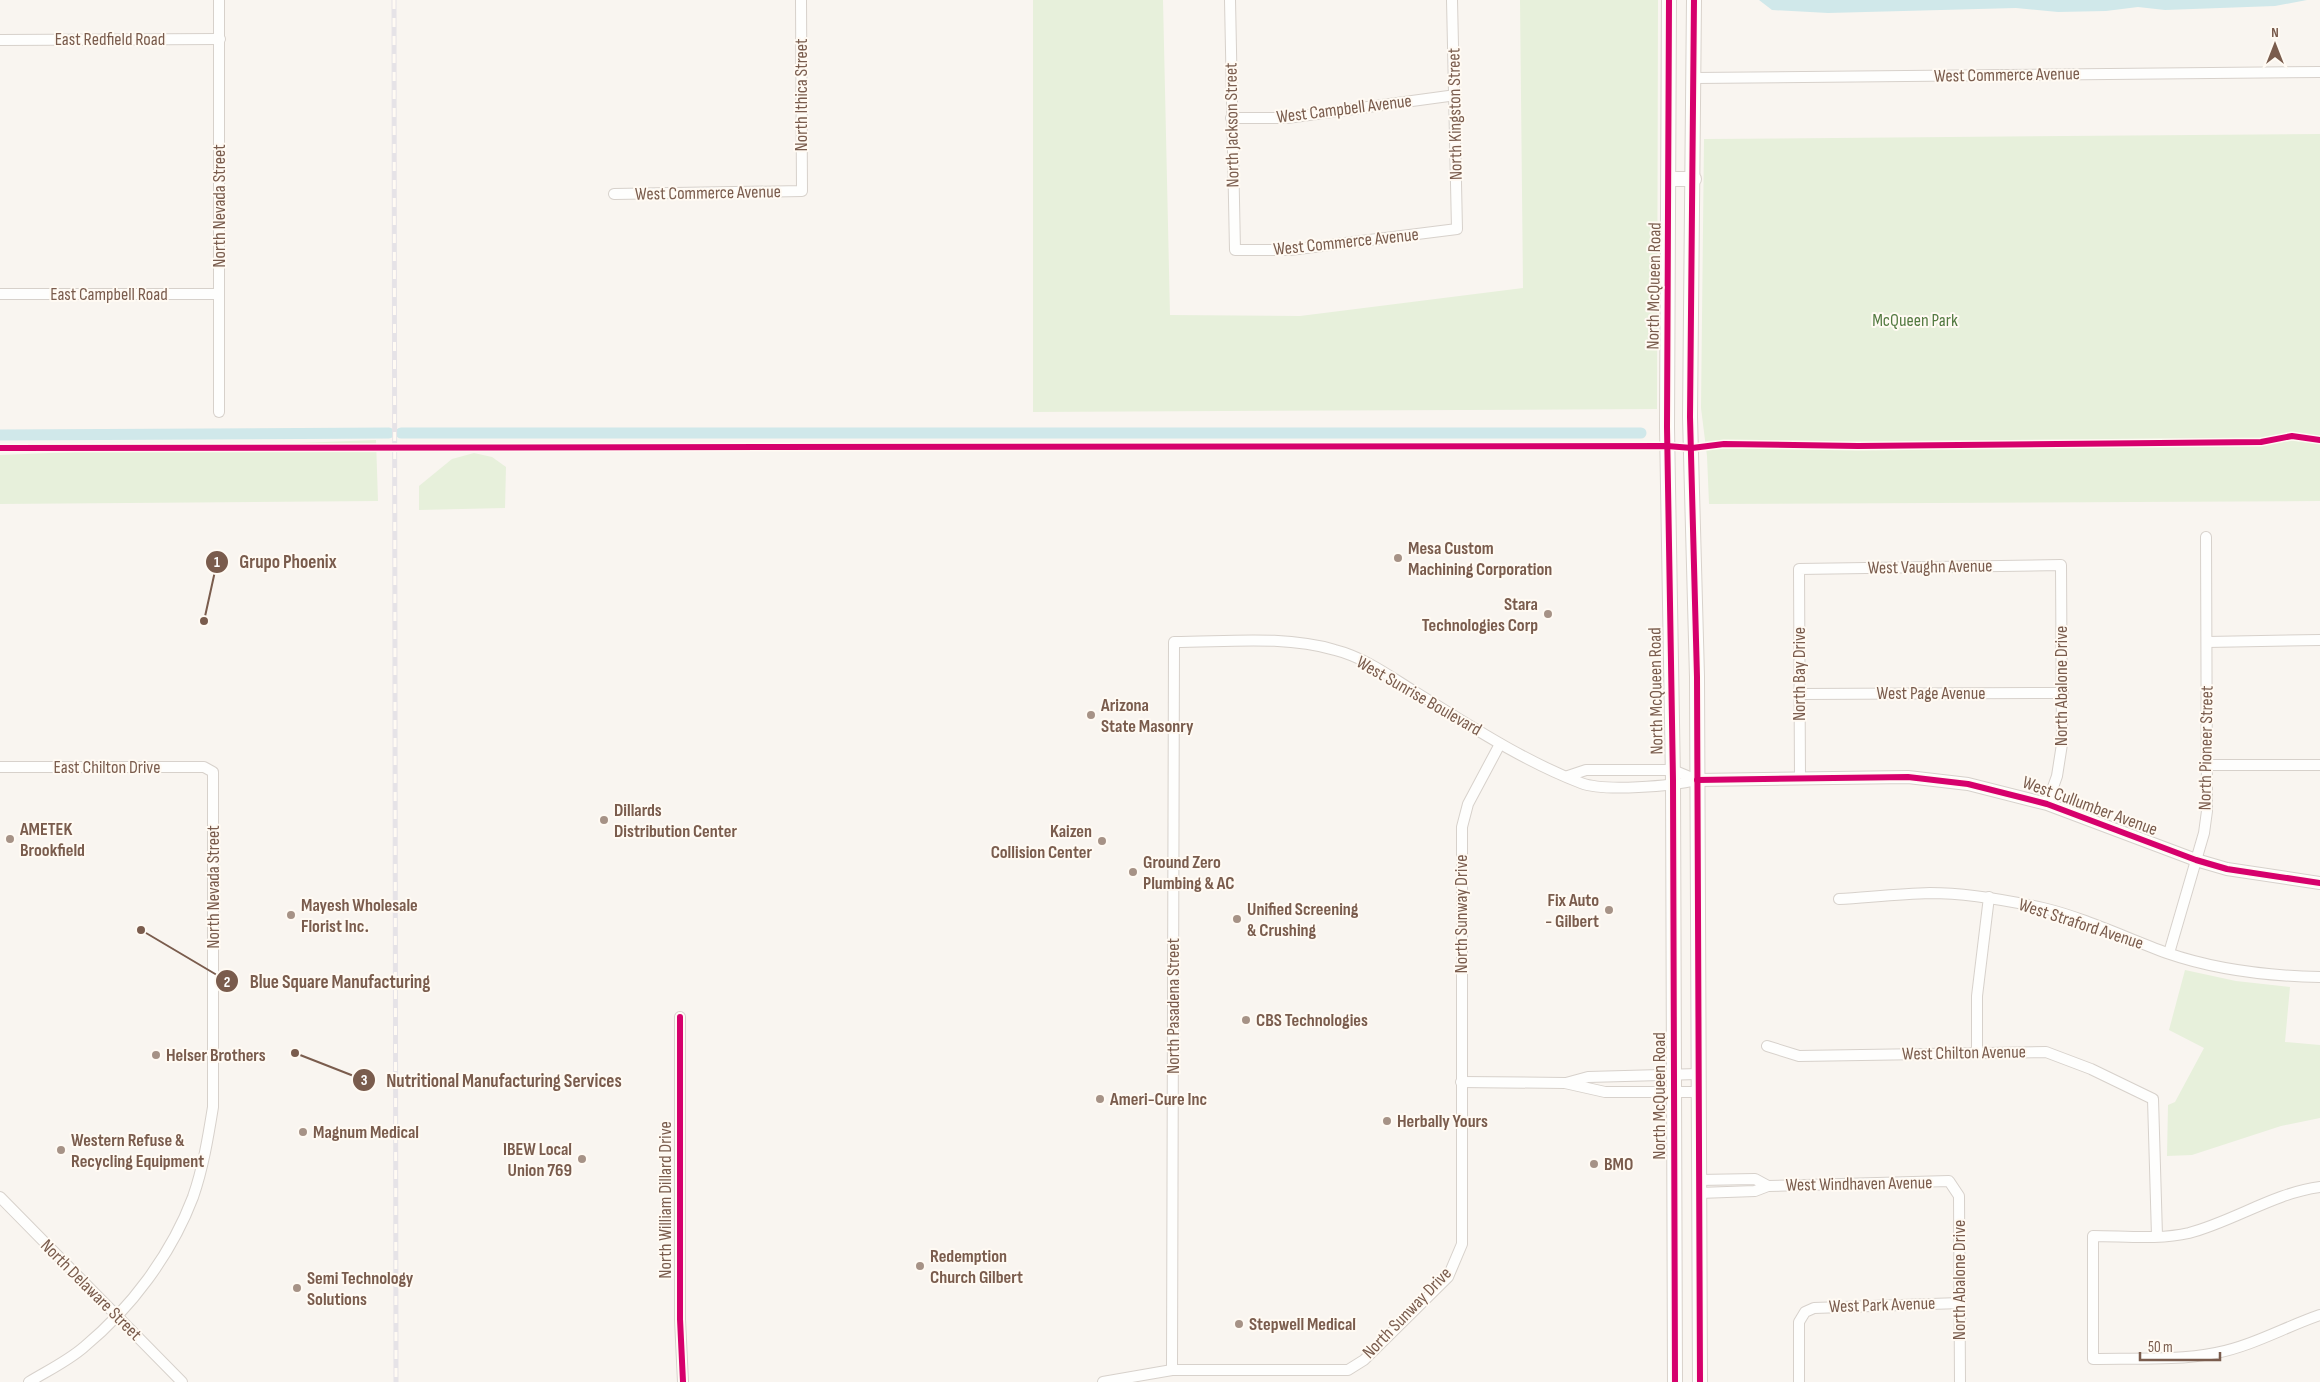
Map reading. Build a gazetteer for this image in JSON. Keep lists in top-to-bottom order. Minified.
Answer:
{"streets":{"main road":["North McQueen Road"],"street":["East Redfield Road","West Commerce Avenue","North Ithica Street","West Campbell Avenue","North Kingston Street","North Jackson Street","North Nevada Street","East Campbell Road","West Vaughn Avenue","North Bay Drive","North Abalone Drive","West Page Avenue","West Sunrise Boulevard","North Pioneer Street","East Chilton Drive","West Cullumber Avenue","North Sunway Drive","West Straford Avenue","North Pasadena Street","West Chilton Avenue","West Windhaven Avenue","North William Dillard Drive","North Delaware Street","West Park Avenue"]},"crossings":[["East Redfield Road","North Nevada Street"],["West Commerce Avenue","North Ithica Street"],["West Commerce Avenue","North Kingston Street"],["West Commerce Avenue","North Jackson Street"],["West Campbell Avenue","North Kingston Street"],["West Campbell Avenue","North Jackson Street"],["North Nevada Street","East Campbell Road"],["North Nevada Street","East Chilton Drive"],["North Nevada Street","North Delaware Street"],["North McQueen Road","West Sunrise Boulevard"],["West Vaughn Avenue","North Bay Drive"],["West Vaughn Avenue","North Abalone Drive"],["North Bay Drive","West Page Avenue"],["North Bay Drive","West Cullumber Avenue"],["North Abalone Drive","West Page Avenue"],["North Abalone Drive","West Cullumber Avenue"],["North Abalone Drive","West Windhaven Avenue"],["North Abalone Drive","West Park Avenue"],["West Sunrise Boulevard","West Cullumber Avenue"],["West Sunrise Boulevard","North Sunway Drive"],["West Sunrise Boulevard","North Pasadena Street"],["North Pioneer Street","West Cullumber Avenue"],["North Pioneer Street","West Straford Avenue"],["North Sunway Drive","North Pasadena Street"]],"parks":["McQueen Park"],"places":["Mesa Custom Machining Corporation","Stara Technologies Corp","Grupo Phoenix","Arizona State Masonry","Dillards Distribution Center","AMETEK Brookfield","Kaizen Collision Center","Ground Zero Plumbing & AC","Fix Auto - Gilbert","Mayesh Wholesale Florist Inc.","Unified Screening & Crushing","Blue Square Manufacturing","CBS Technologies","Nutritional Manufacturing Services","Helser Brothers","Ameri-Cure Inc","Herbally Yours","Magnum Medical","Western Refuse & Recycling Equipment","IBEW Local Union 769","BMO","Redemption Church Gilbert","Semi Technology Solutions","Stepwell Medical"],"scale_bar":"50 m","north":"top"}
